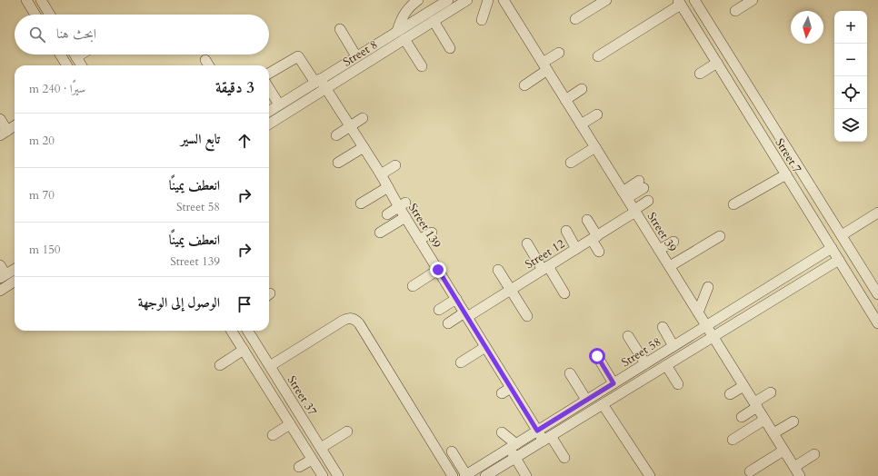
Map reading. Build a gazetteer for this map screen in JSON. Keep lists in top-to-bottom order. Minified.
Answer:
{"streets":{"street":["Street 8","Street 7","Street 139","Street 39","Street 12","Street 58","Street 37"]},"crossings":[["Street 8","Street 139"],["Street 7","Street 58"],["Street 139","Street 12"],["Street 139","Street 58"],["Street 39","Street 12"],["Street 39","Street 58"]],"north":"bottom","page":{"map_buttons":["+","−"],"search":"ابحث هنا","heading":["3 دقيقة","سيرًا · 240 m"],"list":[["تابع السير","20 m"],["انعطف يمينًا","Street 58","70 m"],["انعطف يمينًا","Street 139","150 m"],"الوصول إلى الوجهة"]}}
